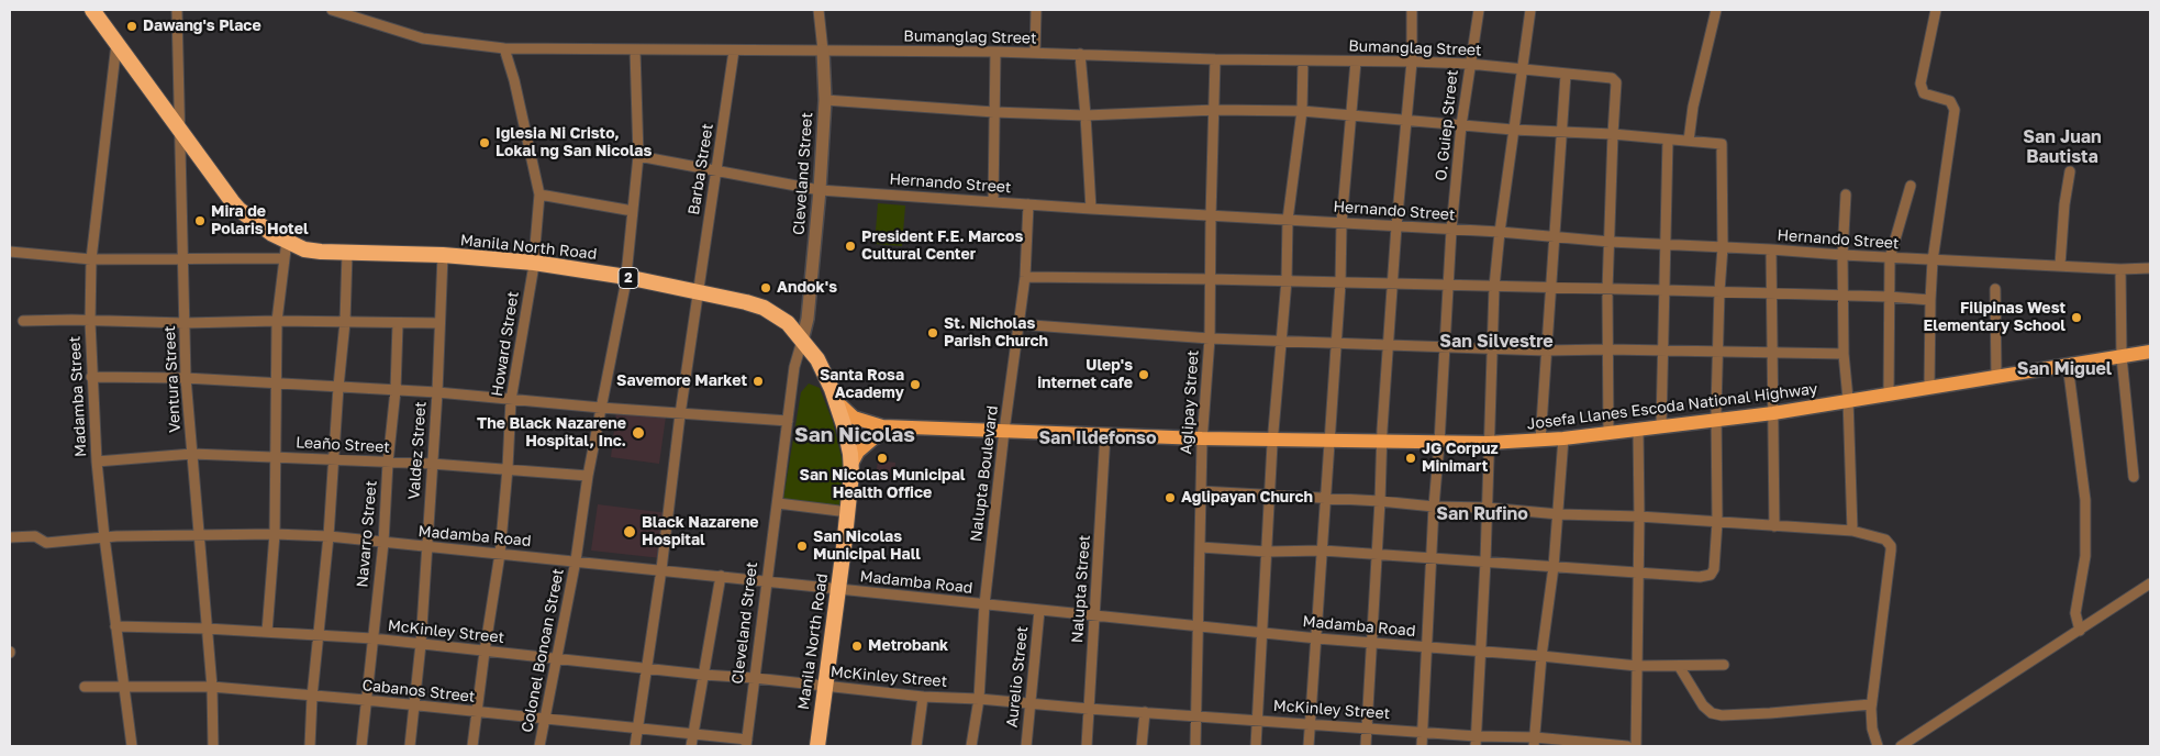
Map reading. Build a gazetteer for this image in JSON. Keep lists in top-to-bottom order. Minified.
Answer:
{"streets":{"highway":["Manila North Road","2"],"main road":["Josefa Llanes Escoda National Highway"],"street":["Bumanglag Street","O. Guiep Street","Barba Street","Cleveland Street","Hernando Street","Howard Street","Ventura Street","Madamba Street","Aglipay Street","Leaño Street","Valdez Street","Nalupta Boulevard","Navarro Street","Madamba Road","Nalupta Street","McKinley Street","Colonel Bonoan Street","Aurelio Street","Cabanos Street"]},"crossings":[["Bumanglag Street","O. Guiep Street"],["Bumanglag Street","Barba Street"],["Bumanglag Street","Cleveland Street"],["Bumanglag Street","Howard Street"],["Bumanglag Street","Aglipay Street"],["O. Guiep Street","Hernando Street"],["O. Guiep Street","Josefa Llanes Escoda National Highway"],["O. Guiep Street","Madamba Road"],["O. Guiep Street","McKinley Street"],["Barba Street","Hernando Street"],["Barba Street","Manila North Road"],["Barba Street","Madamba Road"],["Barba Street","McKinley Street"],["Barba Street","Cabanos Street"],["Cleveland Street","Hernando Street"],["Cleveland Street","Manila North Road"],["Cleveland Street","Madamba Road"],["Cleveland Street","McKinley Street"],["Cleveland Street","Cabanos Street"],["Hernando Street","Aglipay Street"],["Hernando Street","Nalupta Boulevard"],["Manila North Road","Howard Street"],["Manila North Road","Ventura Street"],["Manila North Road","Madamba Street"],["Manila North Road","Josefa Llanes Escoda National Highway"],["Manila North Road","Valdez Street"],["Manila North Road","Madamba Road"],["Manila North Road","McKinley Street"],["Manila North Road","Colonel Bonoan Street"],["Howard Street","Leaño Street"],["Howard Street","Madamba Road"],["Howard Street","McKinley Street"],["Howard Street","Cabanos Street"],["Ventura Street","Leaño Street"],["Ventura Street","Madamba Road"],["Ventura Street","McKinley Street"],["Ventura Street","Cabanos Street"],["Madamba Street","Leaño Street"],["Madamba Street","Madamba Road"],["Madamba Street","McKinley Street"],["Madamba Street","Cabanos Street"],["Aglipay Street","Josefa Llanes Escoda National Highway"],["Aglipay Street","Madamba Road"],["Aglipay Street","McKinley Street"],["Josefa Llanes Escoda National Highway","Nalupta Boulevard"],["Josefa Llanes Escoda National Highway","Nalupta Street"],["Leaño Street","Valdez Street"],["Leaño Street","Navarro Street"],["Leaño Street","Colonel Bonoan Street"],["Valdez Street","Madamba Road"],["Valdez Street","McKinley Street"],["Valdez Street","Cabanos Street"],["Nalupta Boulevard","Madamba Road"],["Nalupta Boulevard","McKinley Street"],["Navarro Street","Madamba Road"],["Navarro Street","McKinley Street"],["Navarro Street","Cabanos Street"],["Madamba Road","Nalupta Street"],["Madamba Road","Colonel Bonoan Street"],["Madamba Road","Aurelio Street"],["Nalupta Street","McKinley Street"],["McKinley Street","Colonel Bonoan Street"],["McKinley Street","Aurelio Street"],["Colonel Bonoan Street","Cabanos Street"]],"districts":["San Juan Bautista","San Silvestre","San Miguel","San Nicolas","San Ildefonso","San Rufino"],"places":["Dawang's Place","Iglesia Ni Cristo, Lokal ng San Nicolas","Mira de Polaris Hotel","President F.E. Marcos Cultural Center","Andok's","Filipinas West Elementary School","St. Nicholas Parish Church","Ulep's internet cafe","Savemore Market","Santa Rosa Academy","The Black Nazarene Hospital, Inc.","San Nicolas Municipal Health Office","JG Corpuz Minimart","Aglipayan Church","Black Nazarene Hospital","San Nicolas Municipal Hall","Metrobank"]}
